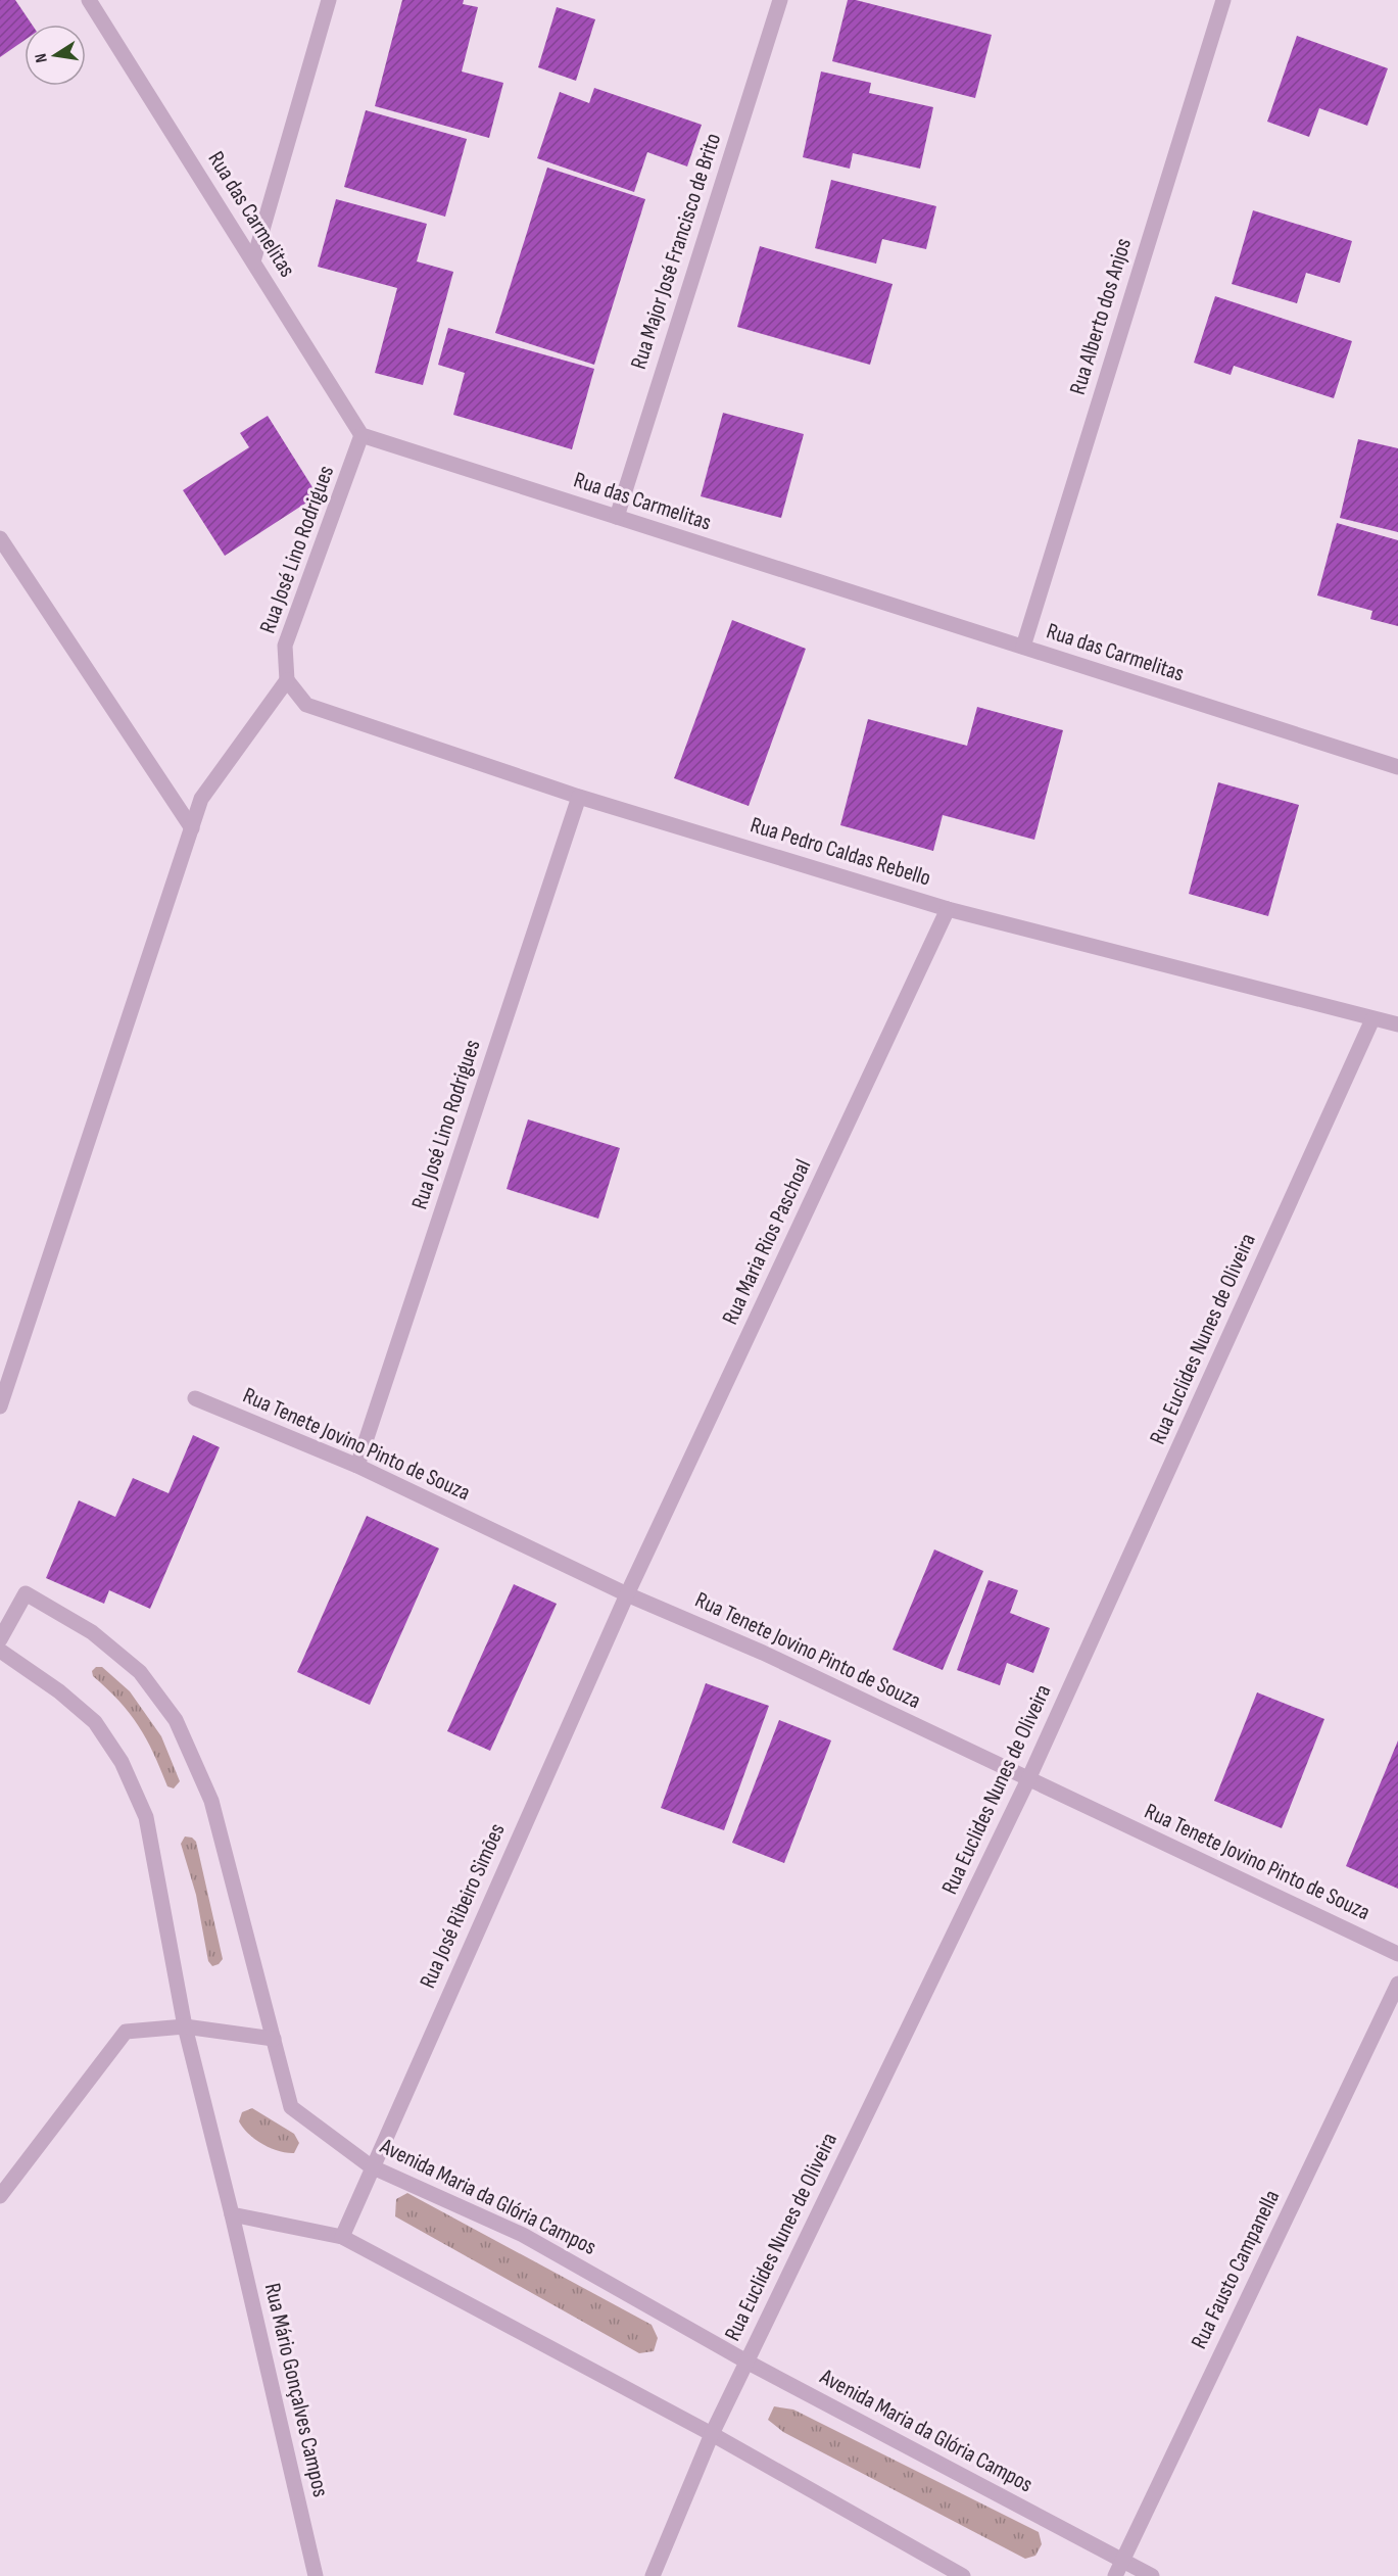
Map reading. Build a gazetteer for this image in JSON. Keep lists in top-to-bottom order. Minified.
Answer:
{"streets":{"street":["Rua das Carmelitas","Rua Major José Francisco de Brito","Rua Alberto dos Anjos","Rua José Lino Rodrigues","Rua Pedro Caldas Rebello","Rua Maria Rios Paschoal","Rua Euclides Nunes de Oliveira","Rua Tenete Jovino Pinto de Souza","Rua José Ribeiro Simões","Avenida Maria da Glória Campos","Rua Fausto Campanella","Rua Mário Gonçalves Campos"]},"crossings":[["Rua das Carmelitas","Rua Major José Francisco de Brito"],["Rua das Carmelitas","Rua Alberto dos Anjos"],["Rua das Carmelitas","Rua José Lino Rodrigues"],["Rua José Lino Rodrigues","Rua Pedro Caldas Rebello"],["Rua José Lino Rodrigues","Rua Tenete Jovino Pinto de Souza"],["Rua Pedro Caldas Rebello","Rua Maria Rios Paschoal"],["Rua Pedro Caldas Rebello","Rua Euclides Nunes de Oliveira"],["Rua Maria Rios Paschoal","Rua Tenete Jovino Pinto de Souza"],["Rua Maria Rios Paschoal","Rua José Ribeiro Simões"],["Rua Euclides Nunes de Oliveira","Rua Tenete Jovino Pinto de Souza"],["Rua Euclides Nunes de Oliveira","Avenida Maria da Glória Campos"],["Rua Tenete Jovino Pinto de Souza","Rua José Ribeiro Simões"],["Rua José Ribeiro Simões","Avenida Maria da Glória Campos"],["Avenida Maria da Glória Campos","Rua Fausto Campanella"]],"north":"left"}
